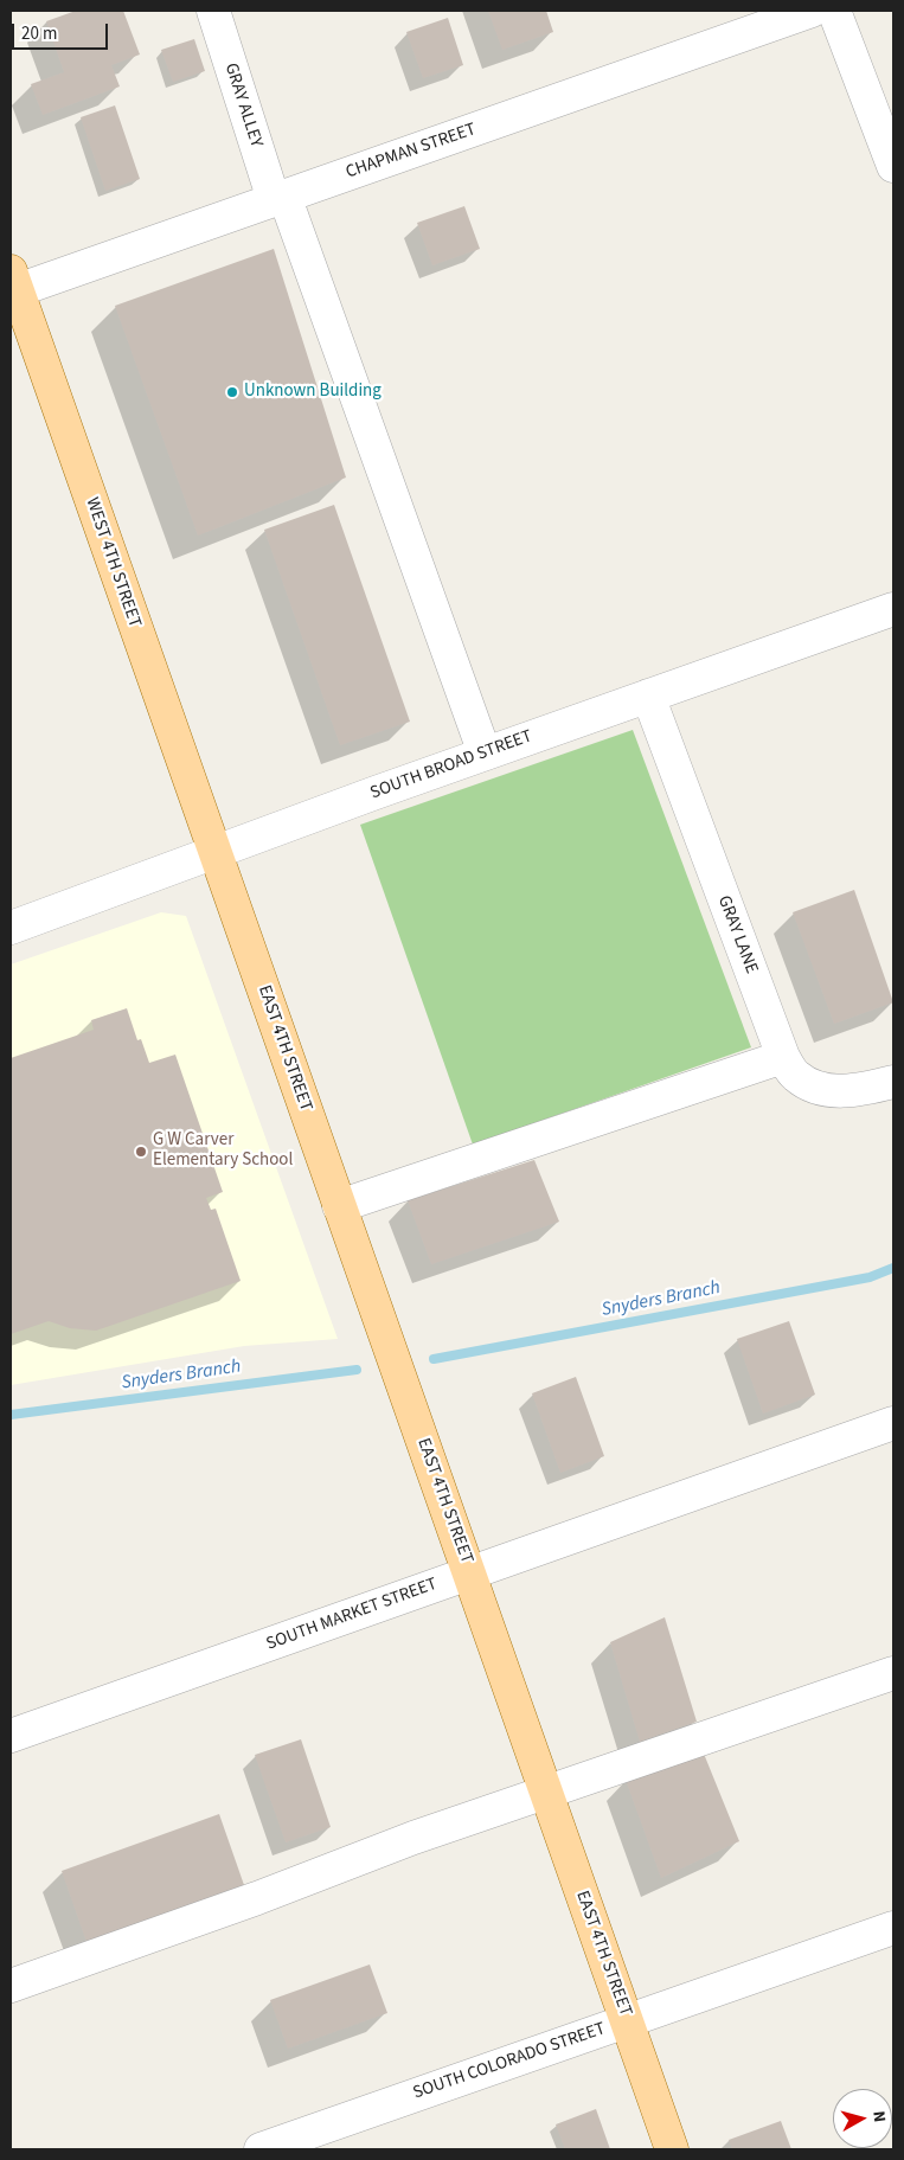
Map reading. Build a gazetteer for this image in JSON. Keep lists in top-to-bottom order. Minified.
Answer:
{"streets":{"main road":["WEST 4TH STREET","EAST 4TH STREET"],"street":["GRAY ALLEY","CHAPMAN STREET","SOUTH BROAD STREET","GRAY LANE","SOUTH MARKET STREET","SOUTH COLORADO STREET"]},"crossings":[["GRAY ALLEY","CHAPMAN STREET"],["GRAY ALLEY","SOUTH BROAD STREET"],["CHAPMAN STREET","WEST 4TH STREET"],["WEST 4TH STREET","SOUTH BROAD STREET"],["WEST 4TH STREET","EAST 4TH STREET"],["SOUTH BROAD STREET","GRAY LANE"],["SOUTH BROAD STREET","EAST 4TH STREET"],["EAST 4TH STREET","SOUTH MARKET STREET"],["EAST 4TH STREET","SOUTH COLORADO STREET"]],"water":["Snyders Branch"],"places":["Unknown Building","G W Carver Elementary School"],"scale_bar":"20 m","north":"right"}
